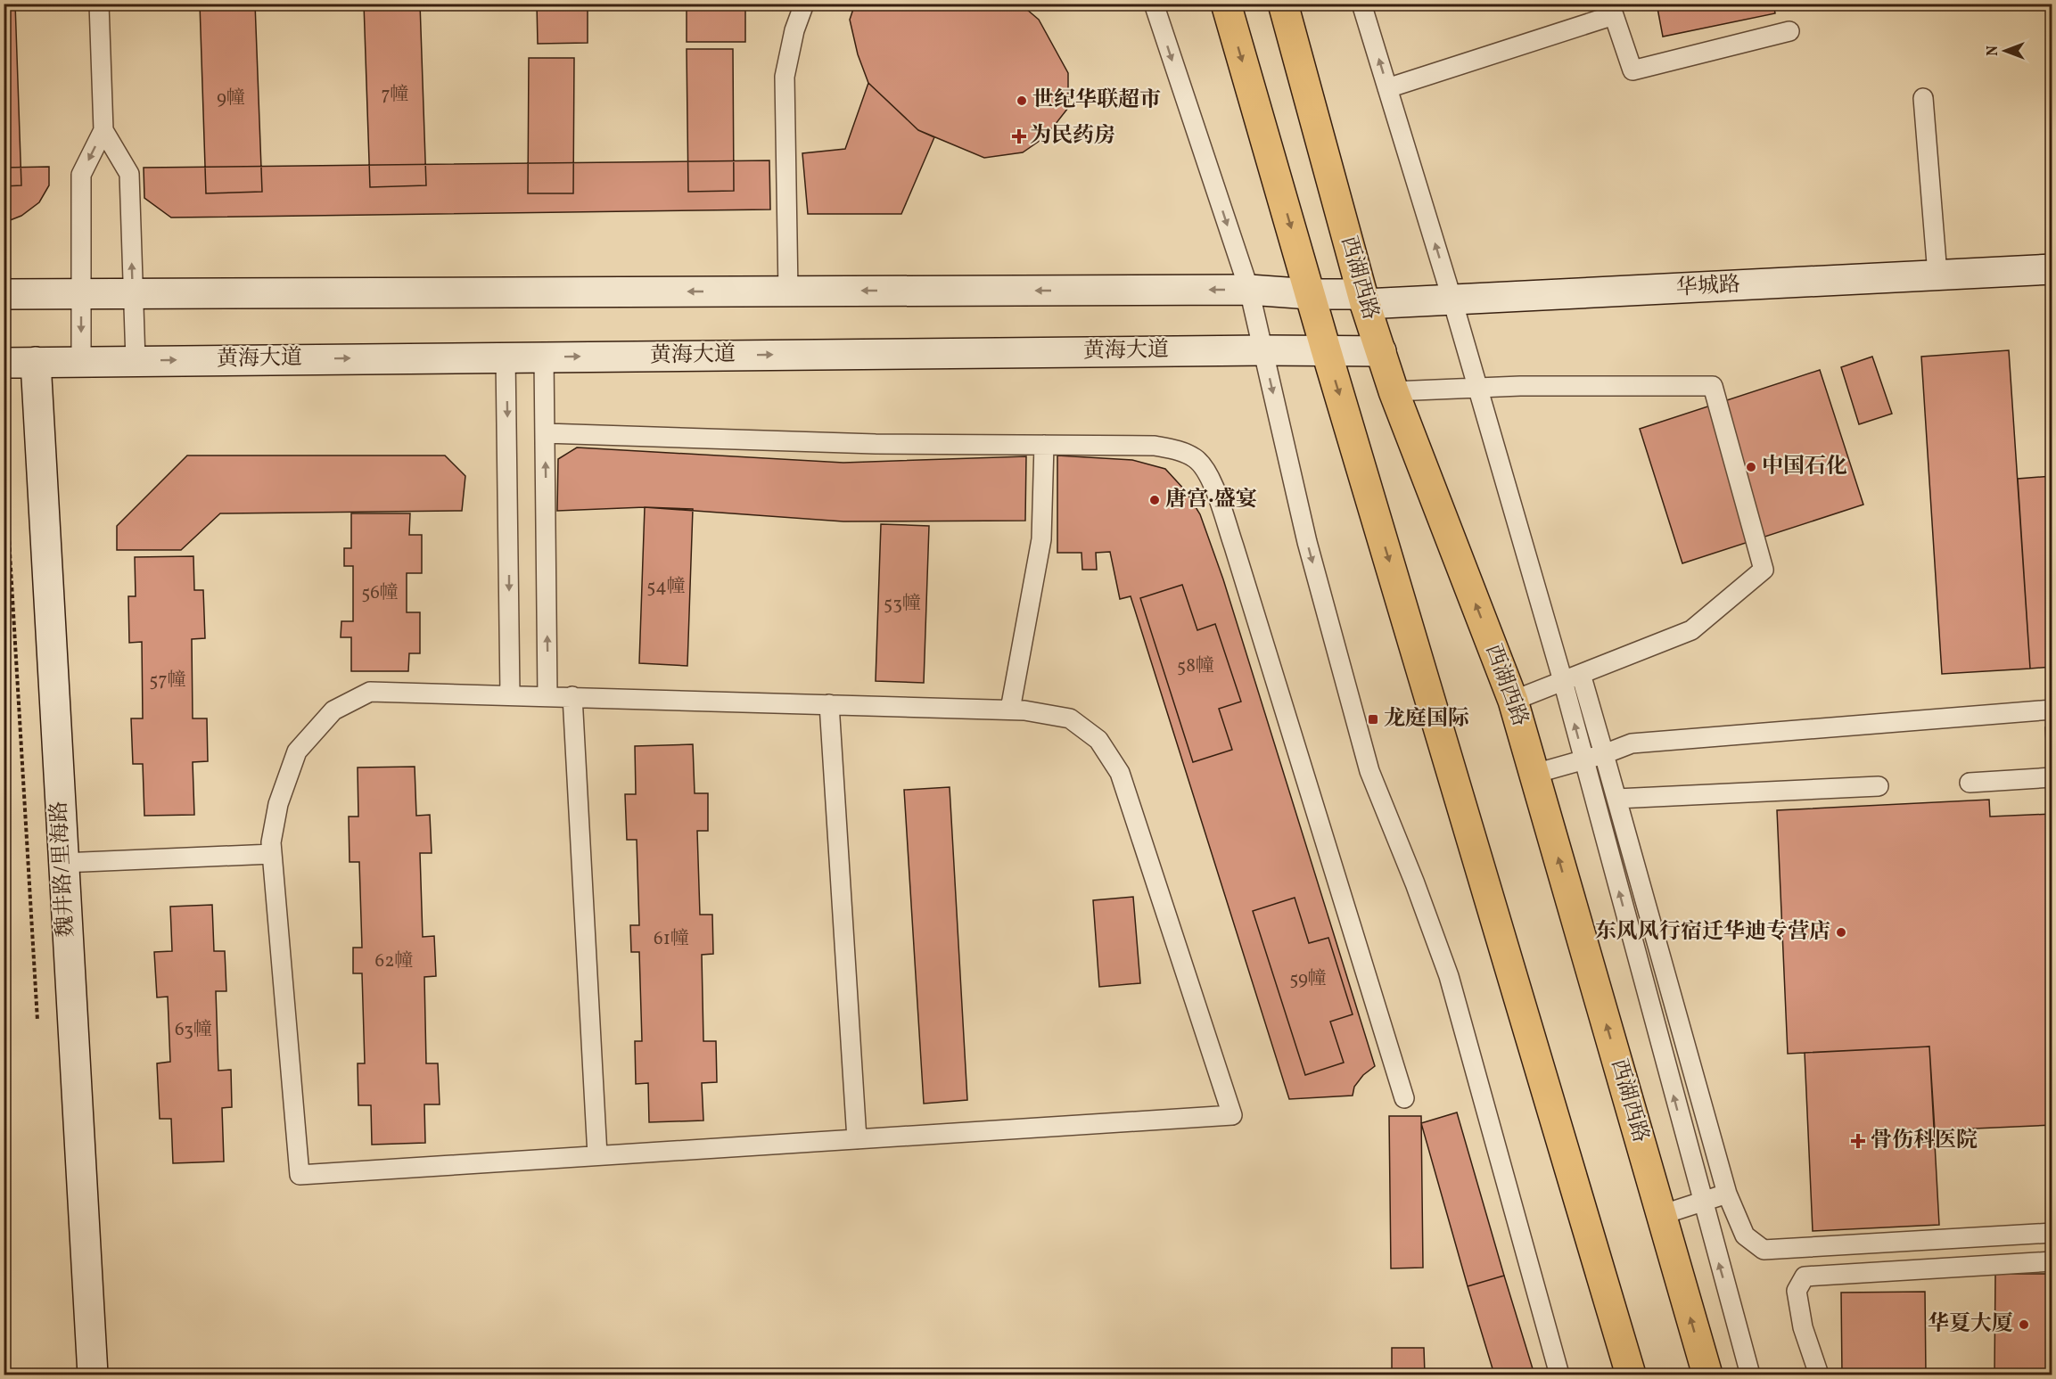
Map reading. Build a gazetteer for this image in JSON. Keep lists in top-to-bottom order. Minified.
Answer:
{"streets":{"main road":["西湖西路"],"street":["华城路","黄海大道","魏井路/里海路"]},"crossings":[["西湖西路","华城路"],["西湖西路","黄海大道"],["黄海大道","魏井路/里海路"]],"places":{"other":["世纪华联超市","中国石化","唐宫·盛宴","东风风行宿迁华迪专营店","华夏大厦"],"health":["为民药房","骨伤科医院"],"transit":["龙庭国际"]},"house_numbers":["7幢","9幢","54幢","56幢","53幢","58幢","57幢","61幢","62幢","59幢","63幢"],"north":"left"}
